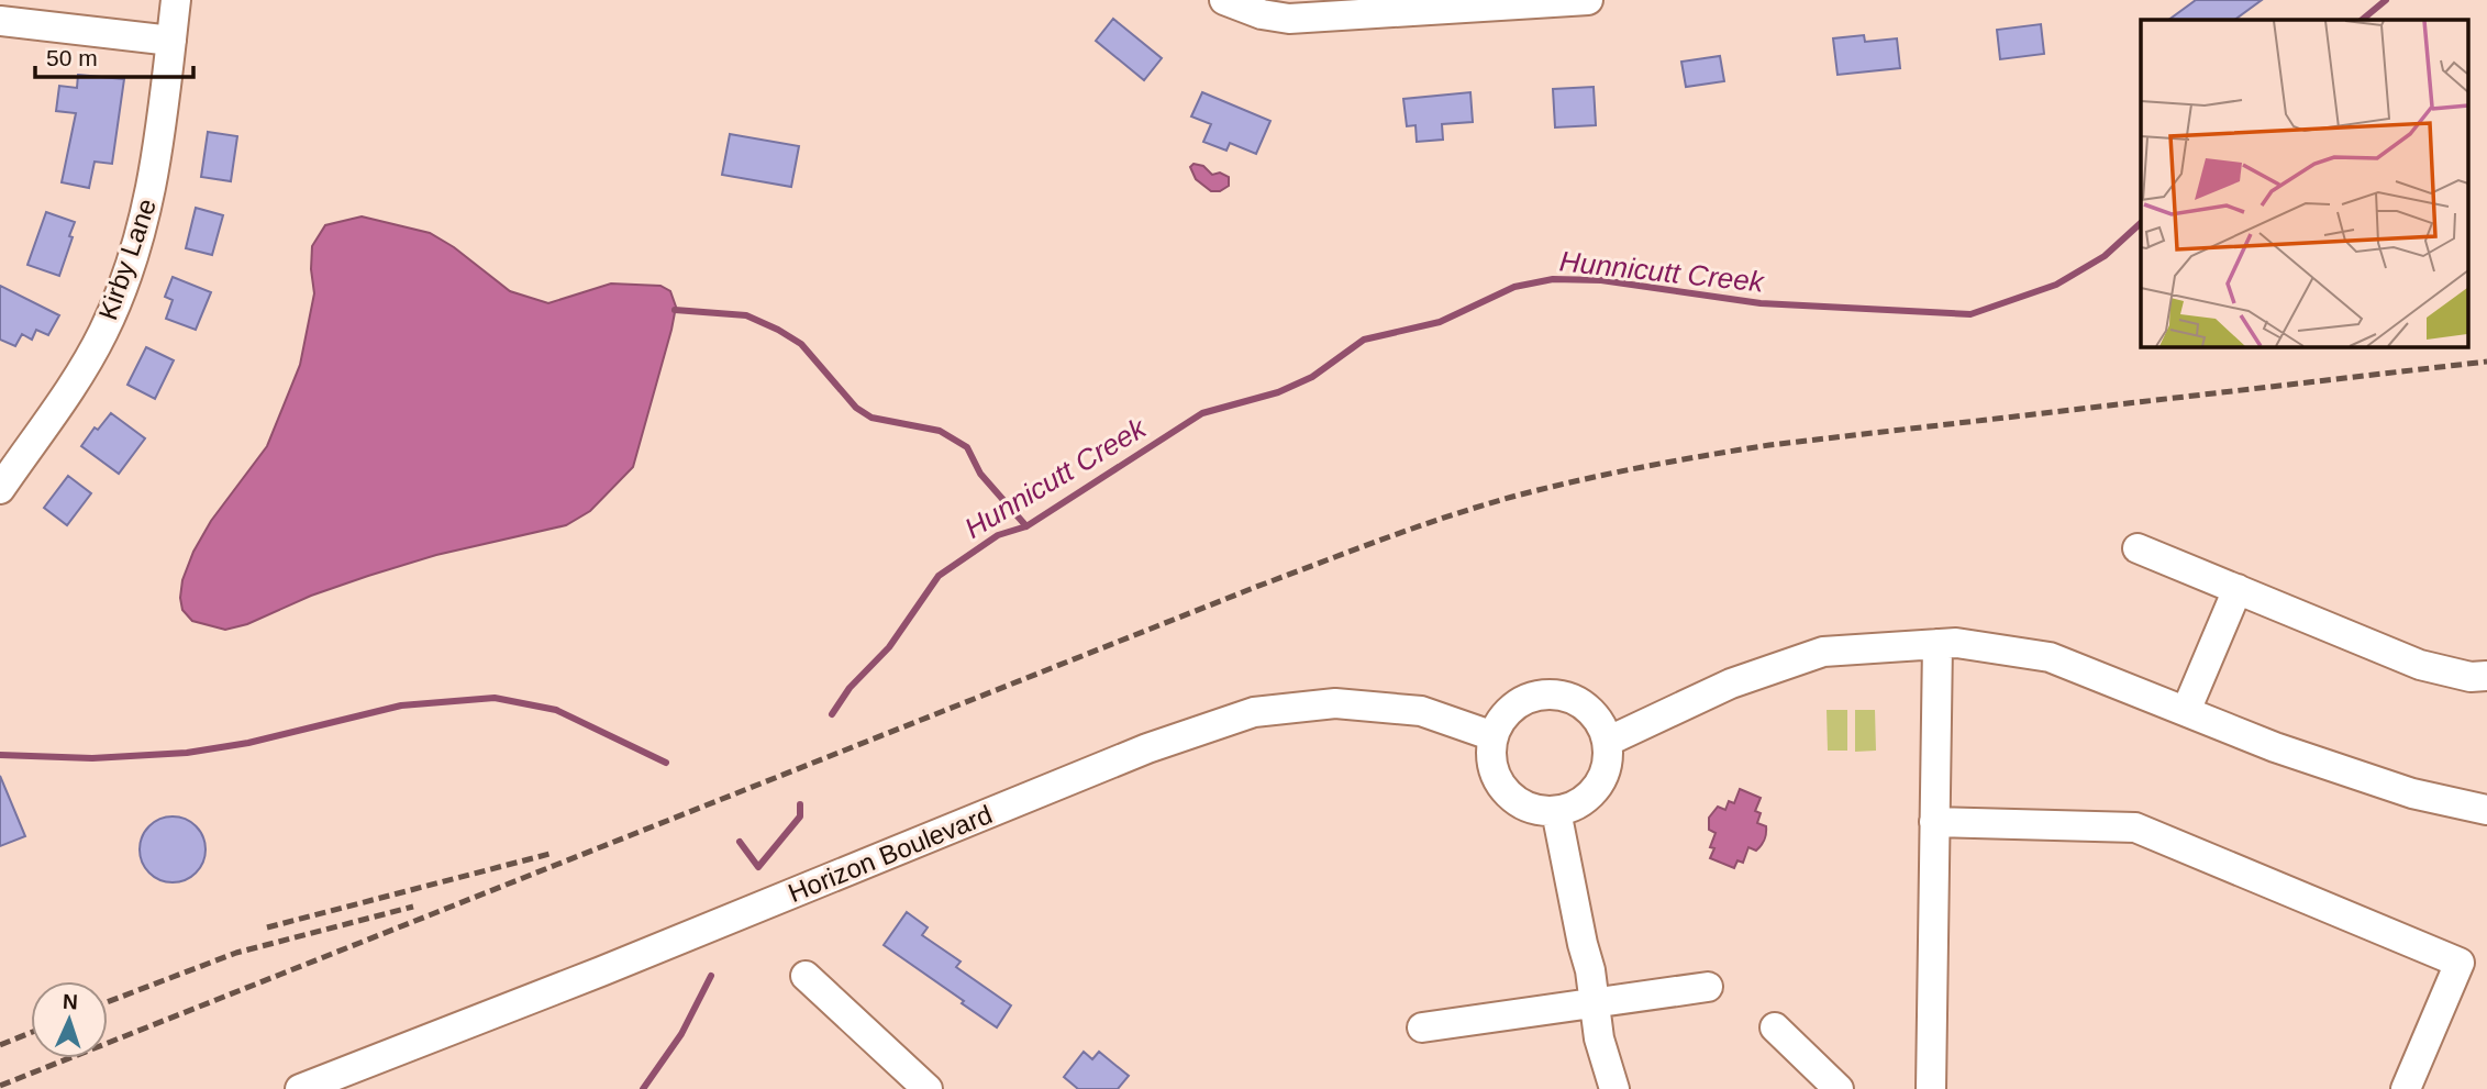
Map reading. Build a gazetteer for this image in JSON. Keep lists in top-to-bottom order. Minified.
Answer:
{"streets":{"street":["Kirby Lane","Horizon Boulevard"]},"water":["Hunnicutt Creek"],"scale_bar":"50 m","north":"top"}
